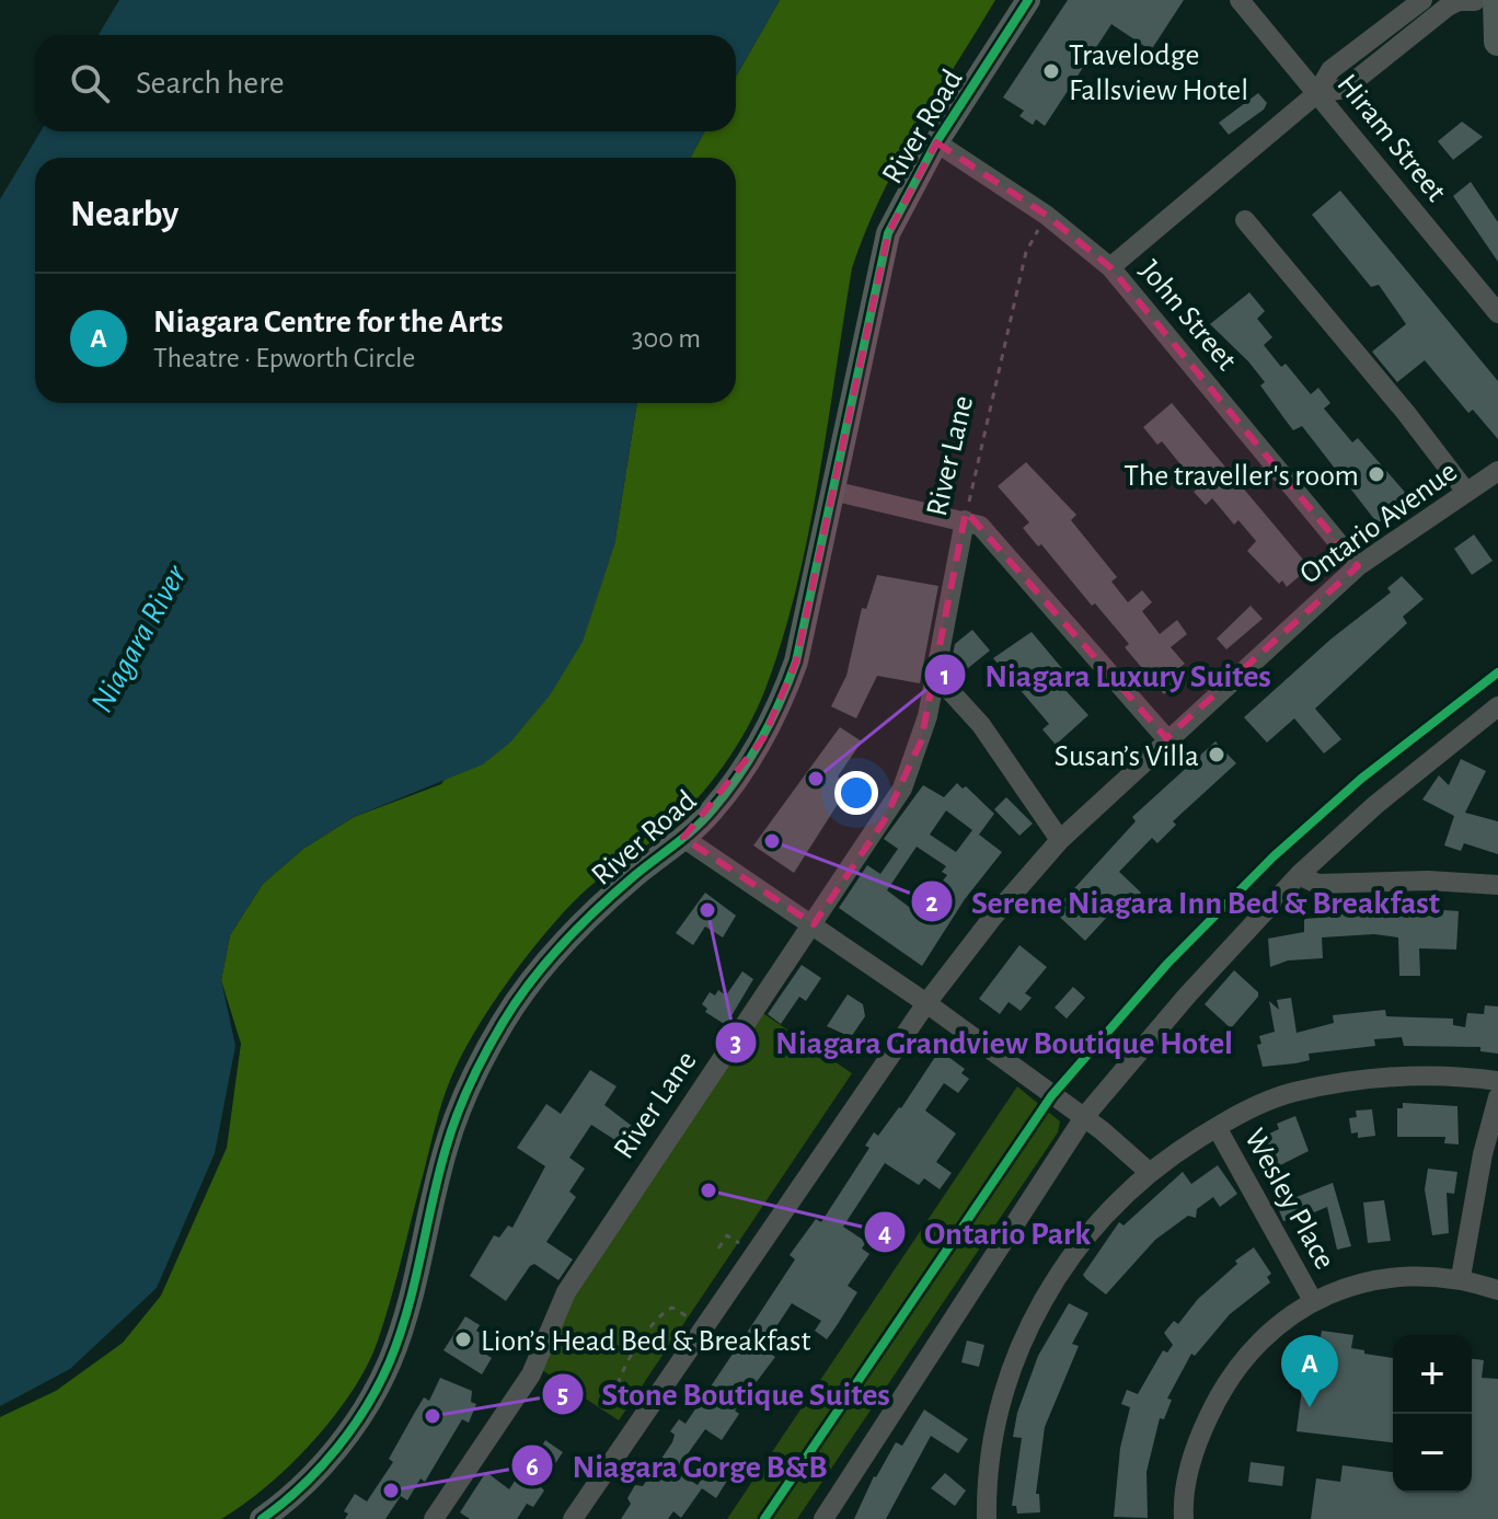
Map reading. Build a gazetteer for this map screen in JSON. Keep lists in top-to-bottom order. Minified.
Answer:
{"streets":{"main road":["River Road"],"street":["Hiram Street","John Street","River Lane","Ontario Avenue","Wesley Place"]},"crossings":[["River Road","John Street"],["John Street","River Lane"],["John Street","Ontario Avenue"]],"water":["Niagara River"],"places":["Travelodge Fallsview Hotel","The traveller's room","Susan’s Villa","Niagara Luxury Suites","Serene Niagara Inn Bed & Breakfast","Niagara Grandview Boutique Hotel","Ontario Park","Lion’s Head Bed & Breakfast","Stone Boutique Suites","Niagara Gorge B&B"],"page":{"search":"Search here","heading":"Nearby","list":[{"mark":"A","name":"Niagara Centre for the Arts","note":"Theatre · Epworth Circle","value":"300 m"}],"map_buttons":["+","−"],"pins":"A"}}
